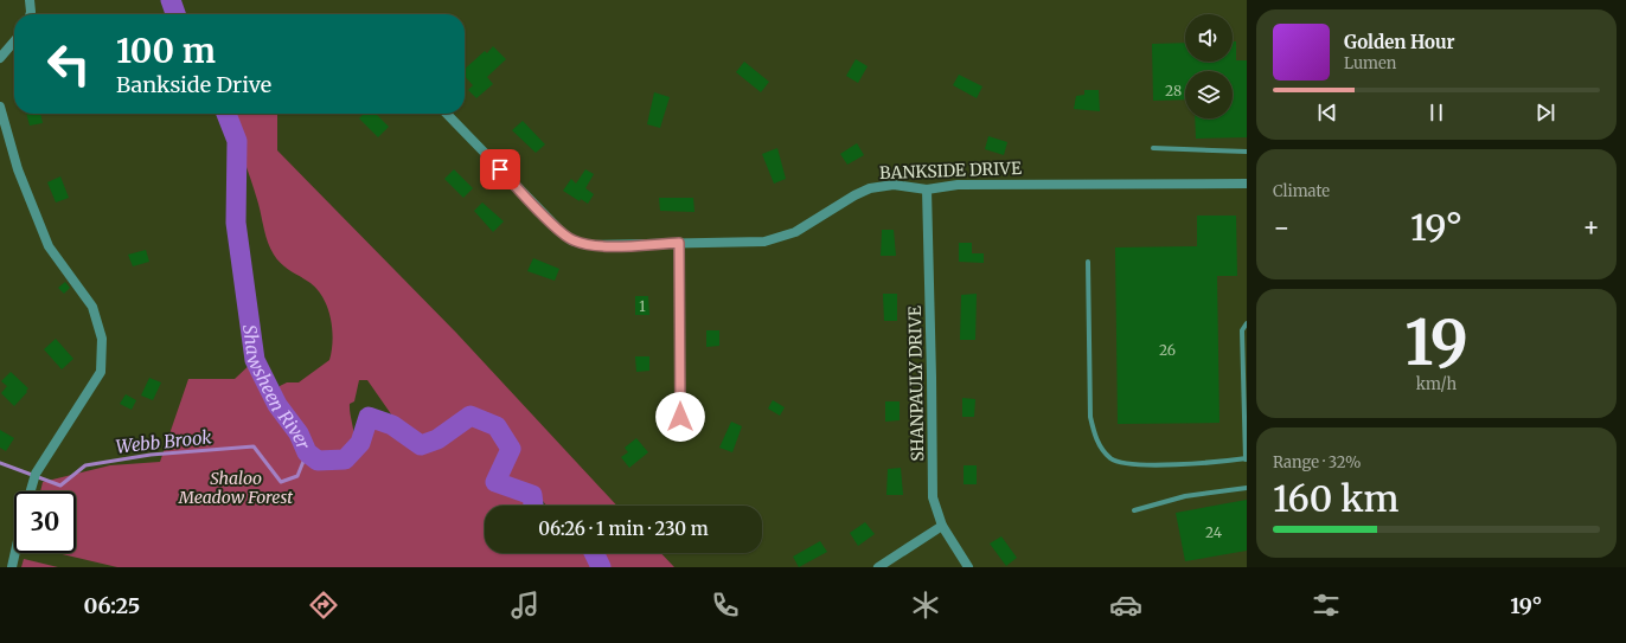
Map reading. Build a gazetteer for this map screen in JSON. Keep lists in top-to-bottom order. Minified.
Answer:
{"streets":{"street":["BANKSIDE DRIVE","SHANPAULY DRIVE"]},"crossings":[["BANKSIDE DRIVE","SHANPAULY DRIVE"]],"water":["Shawsheen River","Webb Brook"],"parks":["Shaloo Meadow Forest"],"house_numbers":["28","1","26","24"],"page":{"turn":["100 m","Bankside Drive"],"song":["Golden Hour","Lumen"],"tile":["Climate",["19","km/h"],["Range · 32%","160 km"]],"heat":["−","19°","+"],"limit":"30","trip":"06:26 · 1 min · 230 m","tabs":["06:25","19°"]}}
